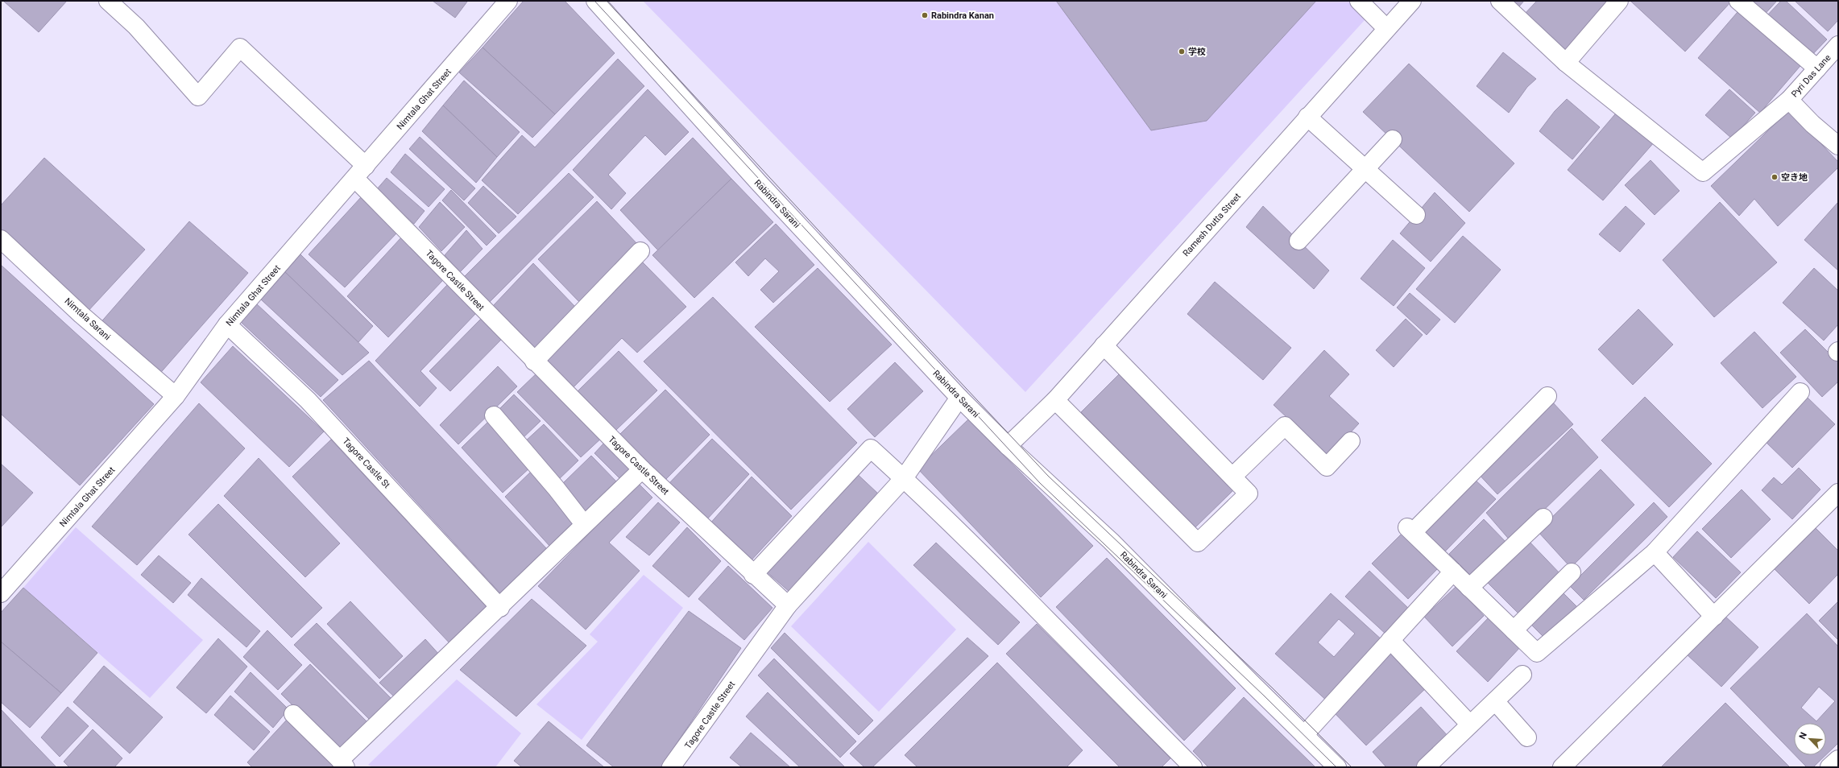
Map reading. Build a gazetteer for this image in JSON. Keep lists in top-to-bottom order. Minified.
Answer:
{"streets":{"street":["Pyri Das Lane","Nimtala Ghat Street","Rabindra Sarani","Ramesh Dutta Street","Tagore Castle Street","Nimtala Sarani","Tagore Castle St"]},"crossings":[["Nimtala Ghat Street","Tagore Castle Street"],["Nimtala Ghat Street","Nimtala Sarani"],["Nimtala Ghat Street","Tagore Castle St"],["Rabindra Sarani","Ramesh Dutta Street"]],"places":["Rabindra Kanan","学校","空き地"],"north":"top left"}
